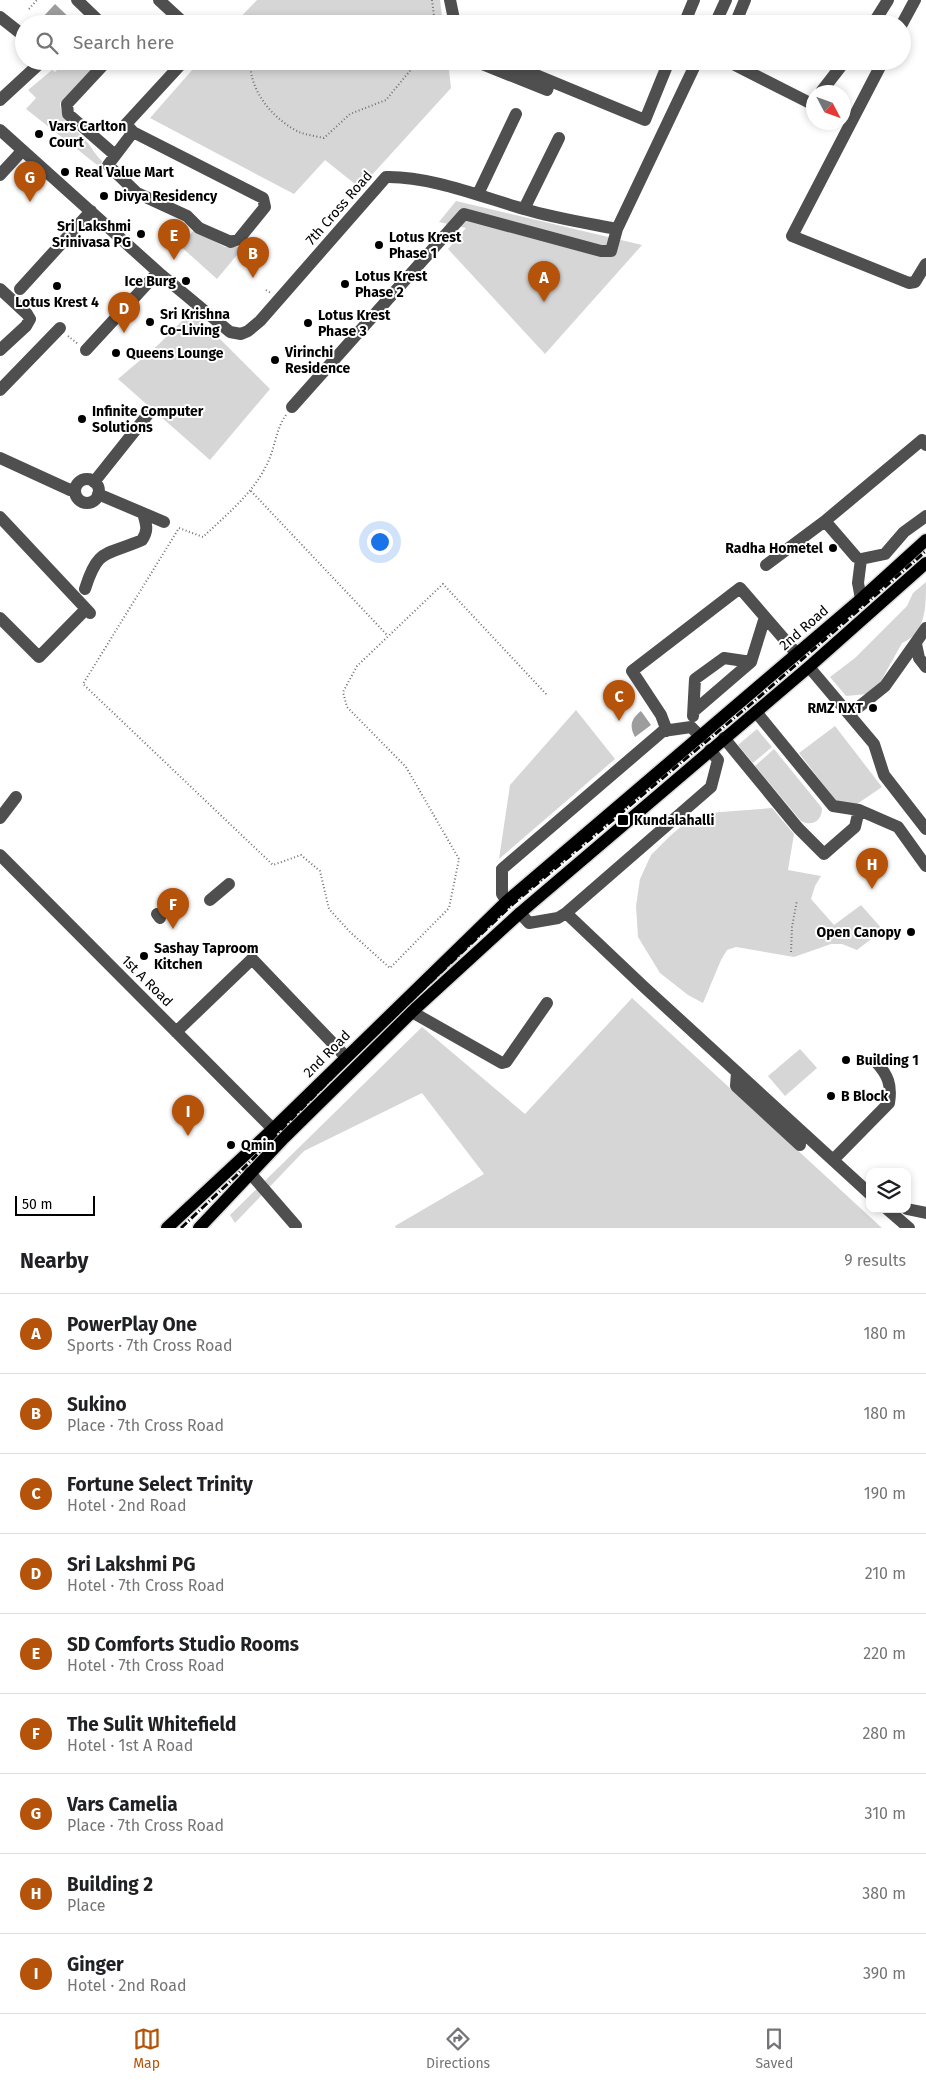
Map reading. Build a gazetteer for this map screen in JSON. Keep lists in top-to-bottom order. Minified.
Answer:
{"streets":{"main road":["2nd Road"],"street":["7th Cross Road","1st A Road"]},"crossings":[["2nd Road","1st A Road"]],"places":{"other":["Vars Carlton Court","Real Value Mart","Divya Residency","Sri Lakshmi Srinivasa PG","Lotus Krest Phase 1","Ice Burg","Lotus Krest Phase 2","Lotus Krest 4","Sri Krishna Co-Living","Lotus Krest Phase 3","Queens Lounge","Virinchi Residence","Infinite Computer Solutions","Radha Hometel","RMZ NXT","Open Canopy","Sashay Taproom Kitchen","Building 1","B Block","Qmin"],"transit":["Kundalahalli"]},"scale_bar":"50 m","north":"bottom right","page":{"search":"Search here","pins":["G","E","B","A","D","C","H","F","I"],"scale":"50 m","heading":["Nearby","9 results"],"list":[{"mark":"A","name":"PowerPlay One","note":"Sports · 7th Cross Road","value":"180 m"},{"mark":"B","name":"Sukino","note":"Place · 7th Cross Road","value":"180 m"},{"mark":"C","name":"Fortune Select Trinity","note":"Hotel · 2nd Road","value":"190 m"},{"mark":"D","name":"Sri Lakshmi PG","note":"Hotel · 7th Cross Road","value":"210 m"},{"mark":"E","name":"SD Comforts Studio Rooms","note":"Hotel · 7th Cross Road","value":"220 m"},{"mark":"F","name":"The Sulit Whitefield","note":"Hotel · 1st A Road","value":"280 m"},{"mark":"G","name":"Vars Camelia","note":"Place · 7th Cross Road","value":"310 m"},{"mark":"H","name":"Building 2","note":"Place","value":"380 m"},{"mark":"I","name":"Ginger","note":"Hotel · 2nd Road","value":"390 m"}],"nav":["Map","Directions","Saved"]}}
